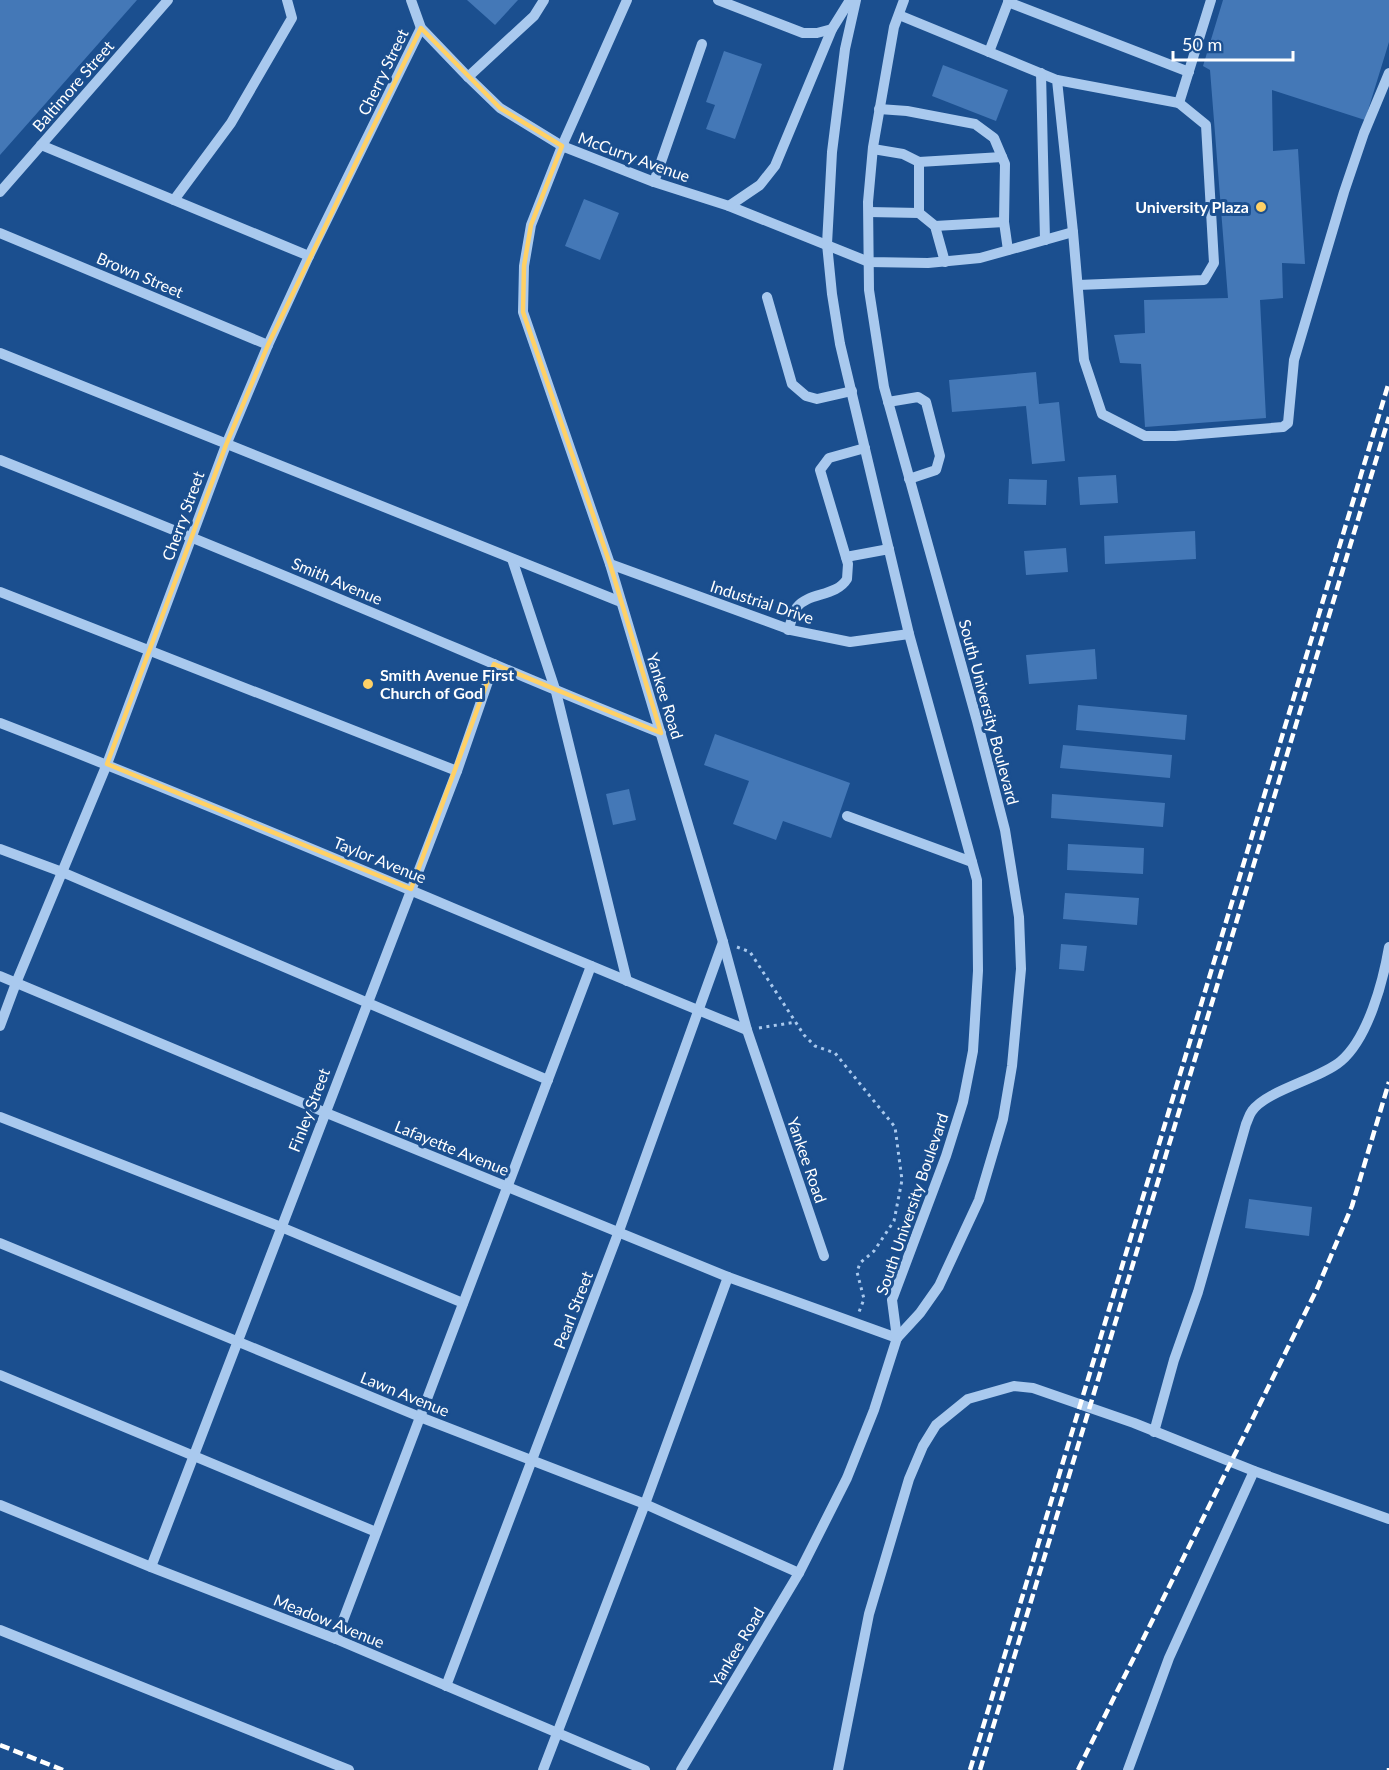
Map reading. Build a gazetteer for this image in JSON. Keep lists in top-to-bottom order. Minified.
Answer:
{"streets":{"street":["Cherry Street","Baltimore Street","McCurry Avenue","Brown Street","Smith Avenue","Industrial Drive","Yankee Road","South University Boulevard","Taylor Avenue","Finley Street","Lafayette Avenue","Pearl Street","Lawn Avenue","Meadow Avenue"]},"crossings":[["Cherry Street","McCurry Avenue"],["Cherry Street","Brown Street"],["Cherry Street","Smith Avenue"],["Cherry Street","Taylor Avenue"],["Cherry Street","Lafayette Avenue"],["McCurry Avenue","Yankee Road"],["McCurry Avenue","South University Boulevard"],["Smith Avenue","Yankee Road"],["Smith Avenue","Finley Street"],["Industrial Drive","Yankee Road"],["Industrial Drive","South University Boulevard"],["Yankee Road","South University Boulevard"],["Yankee Road","Taylor Avenue"],["Yankee Road","Lafayette Avenue"],["Yankee Road","Pearl Street"],["Yankee Road","Lawn Avenue"],["South University Boulevard","Lafayette Avenue"],["Taylor Avenue","Finley Street"],["Taylor Avenue","Pearl Street"],["Finley Street","Lafayette Avenue"],["Finley Street","Lawn Avenue"],["Finley Street","Meadow Avenue"],["Lafayette Avenue","Pearl Street"],["Pearl Street","Lawn Avenue"],["Pearl Street","Meadow Avenue"]],"places":["University Plaza","Smith Avenue First Church of God"],"scale_bar":"50 m"}
